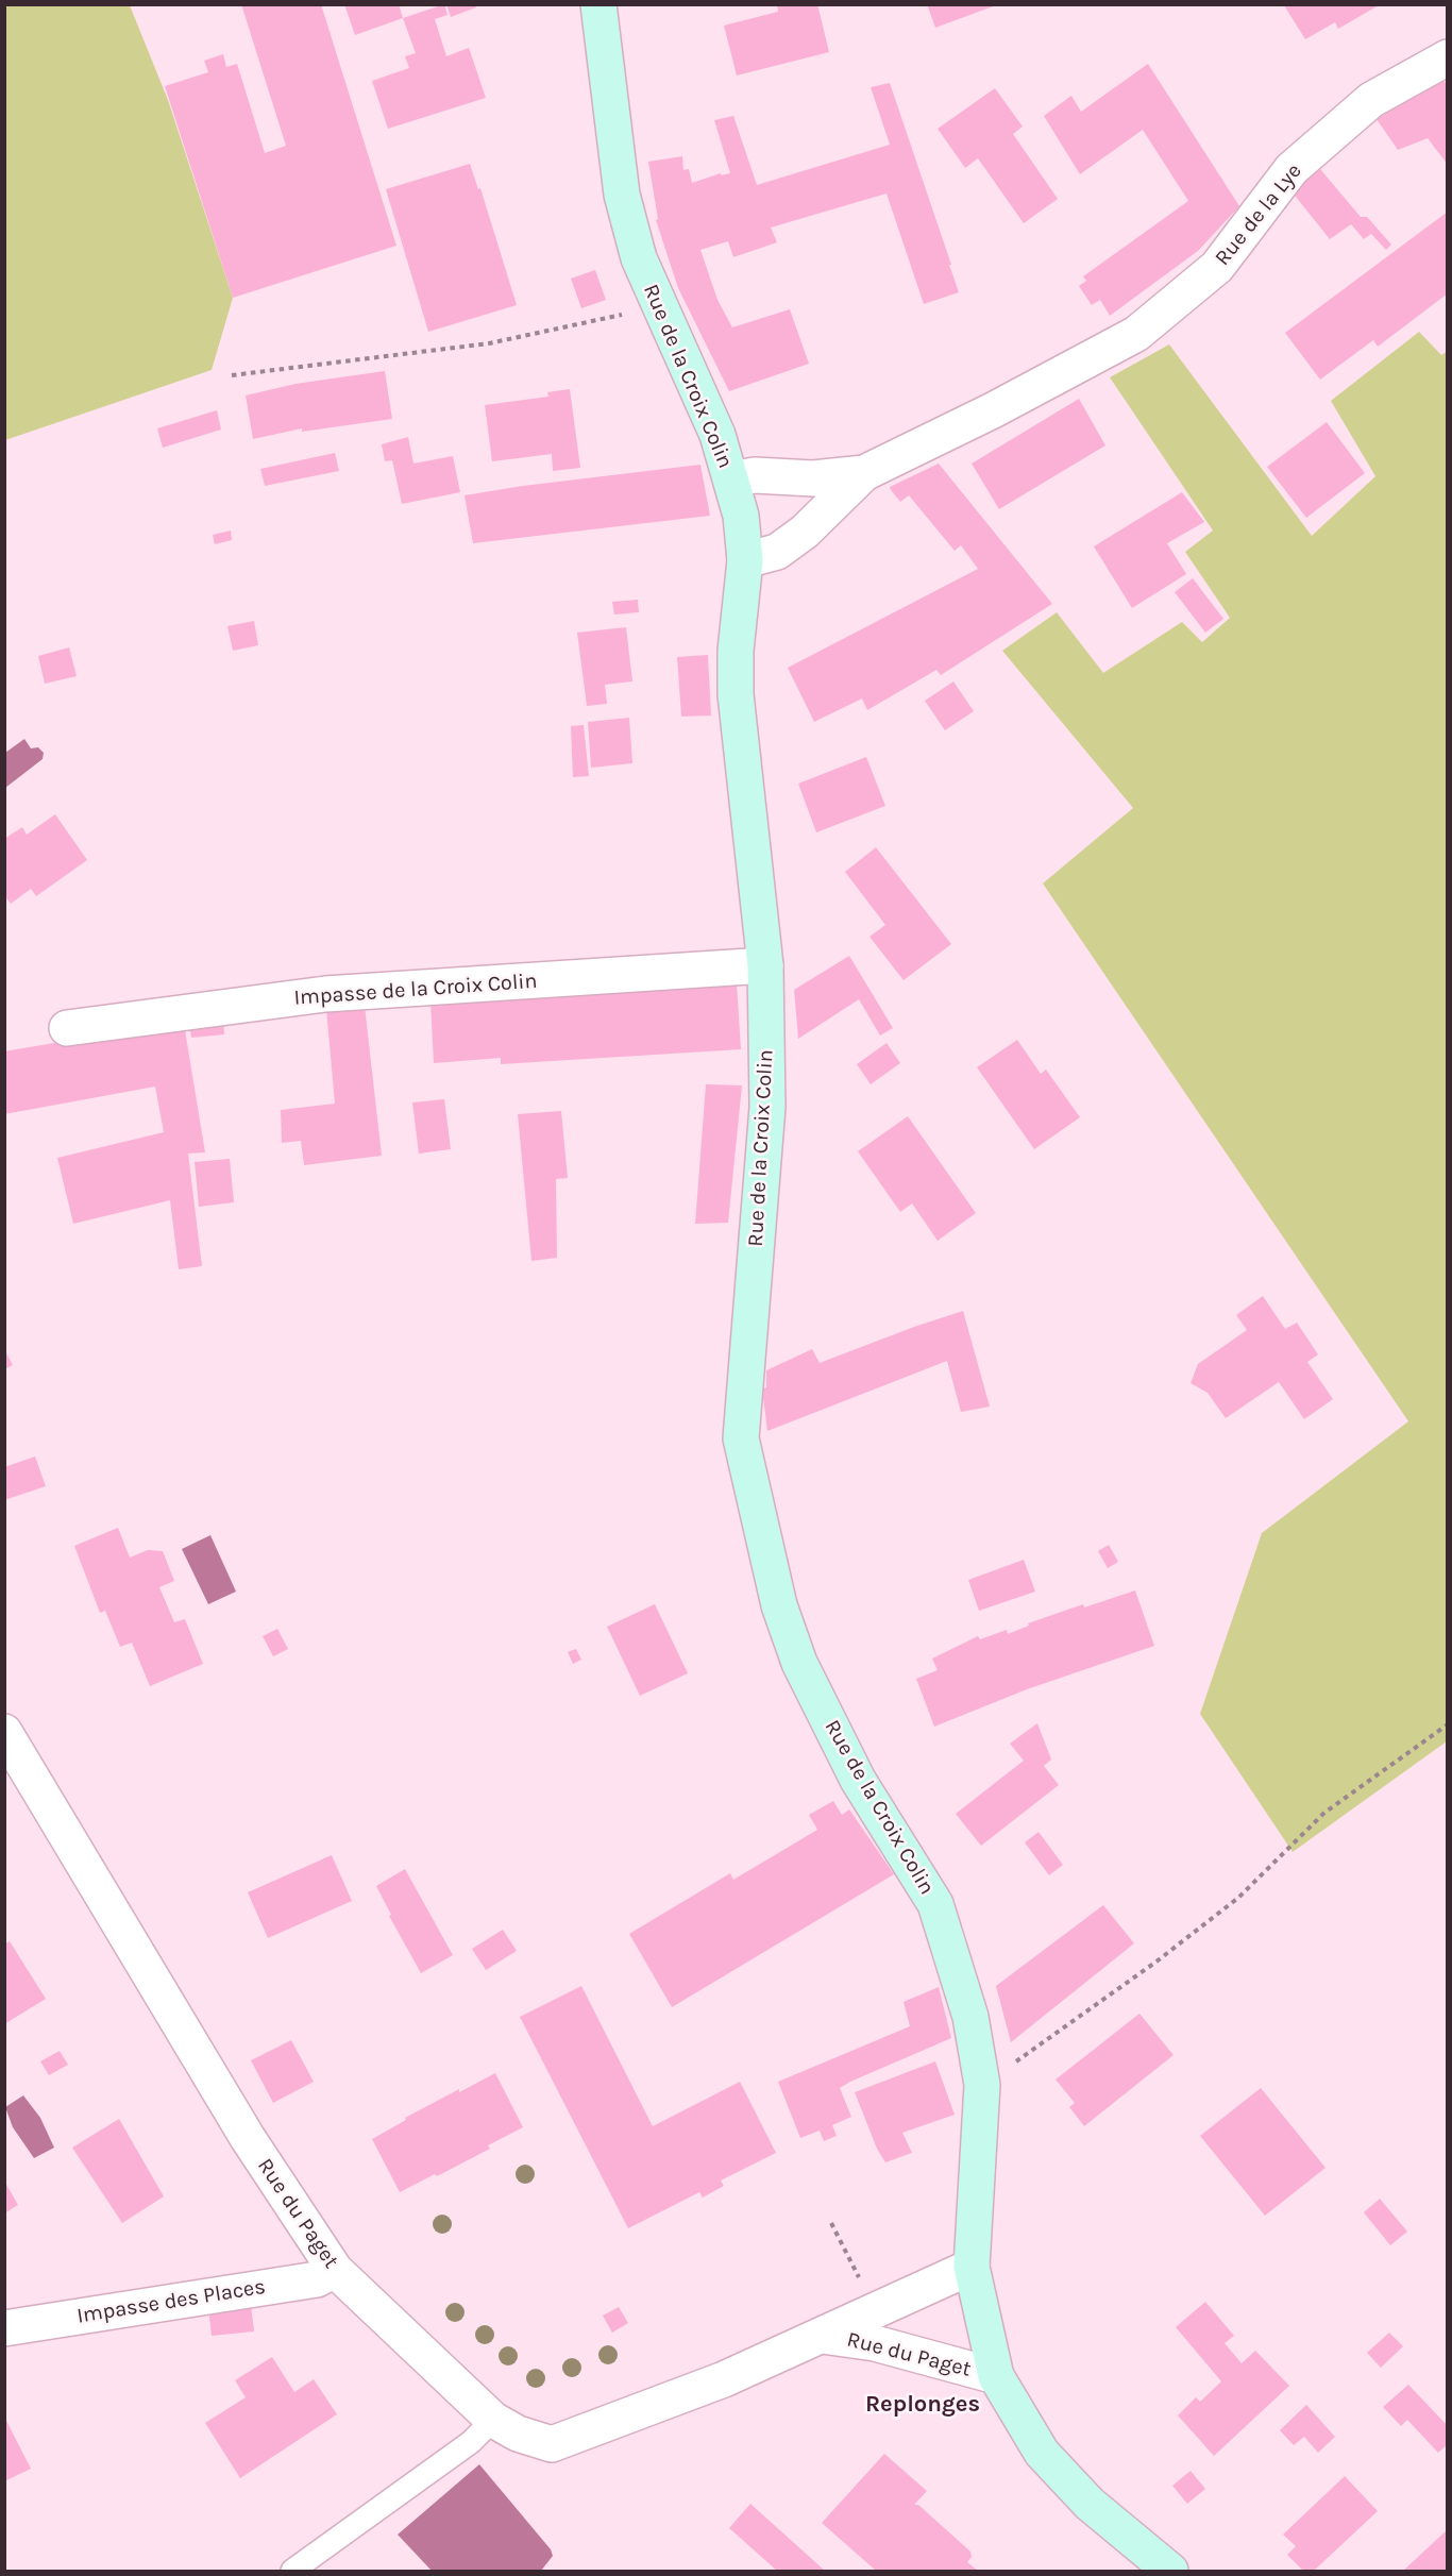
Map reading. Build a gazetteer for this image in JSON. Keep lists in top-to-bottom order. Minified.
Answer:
{"streets":{"street":["Rue de la Lye","Rue de la Croix Colin","Impasse de la Croix Colin","Rue du Paget","Impasse des Places"]},"crossings":[["Rue de la Lye","Rue de la Croix Colin"],["Rue de la Croix Colin","Impasse de la Croix Colin"],["Rue de la Croix Colin","Rue du Paget"],["Rue du Paget","Impasse des Places"]],"districts":["Replonges"]}
